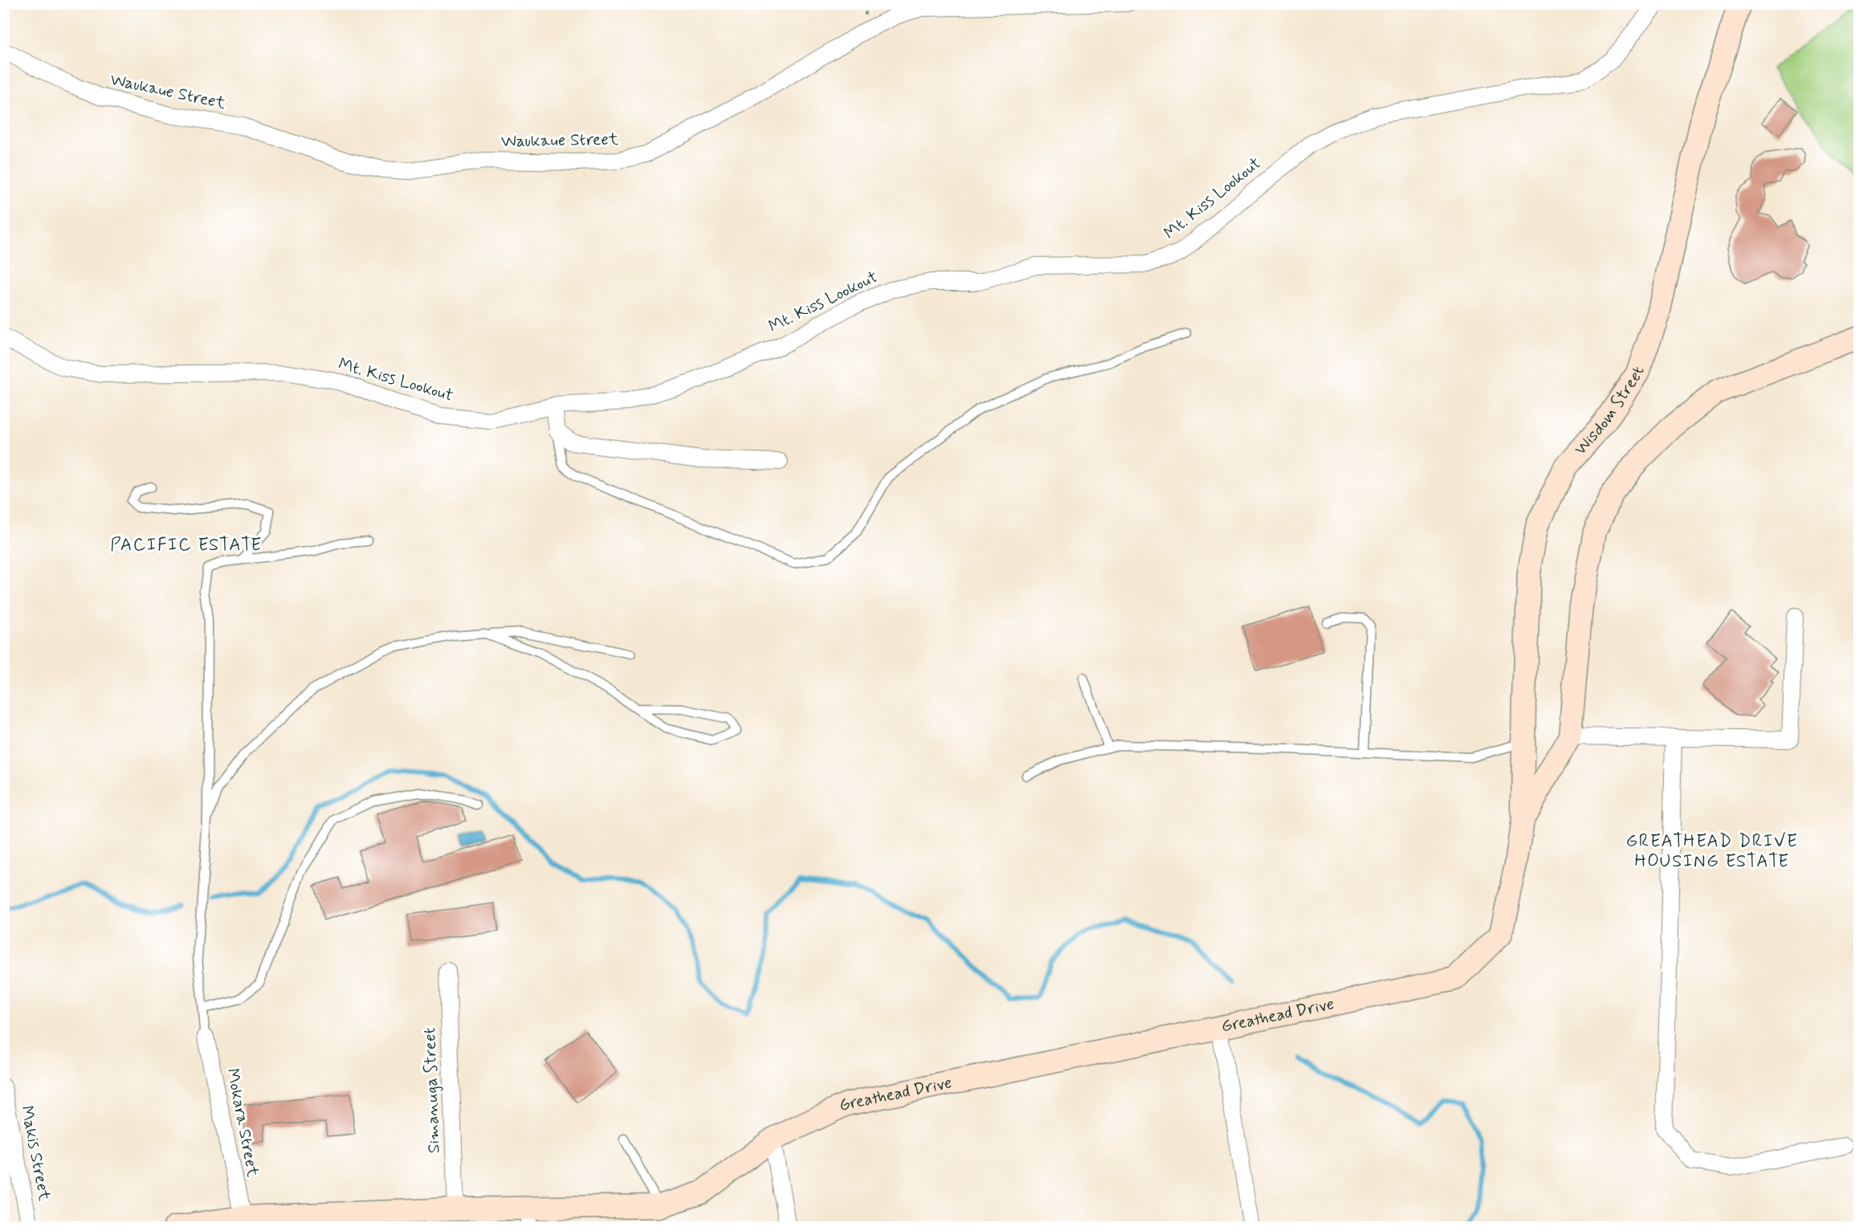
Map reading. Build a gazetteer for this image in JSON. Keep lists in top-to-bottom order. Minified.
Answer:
{"streets":{"street":["Waukaue Street","Mt. Kiss Lookout","Wisdom Street","Greathead Drive","Simanuga Street","Mokara Street","Makis Street"]},"crossings":[["Wisdom Street","Greathead Drive"],["Greathead Drive","Simanuga Street"],["Greathead Drive","Mokara Street"]],"districts":["PACIFIC ESTATE","GREATHEAD DRIVE HOUSING ESTATE"]}
